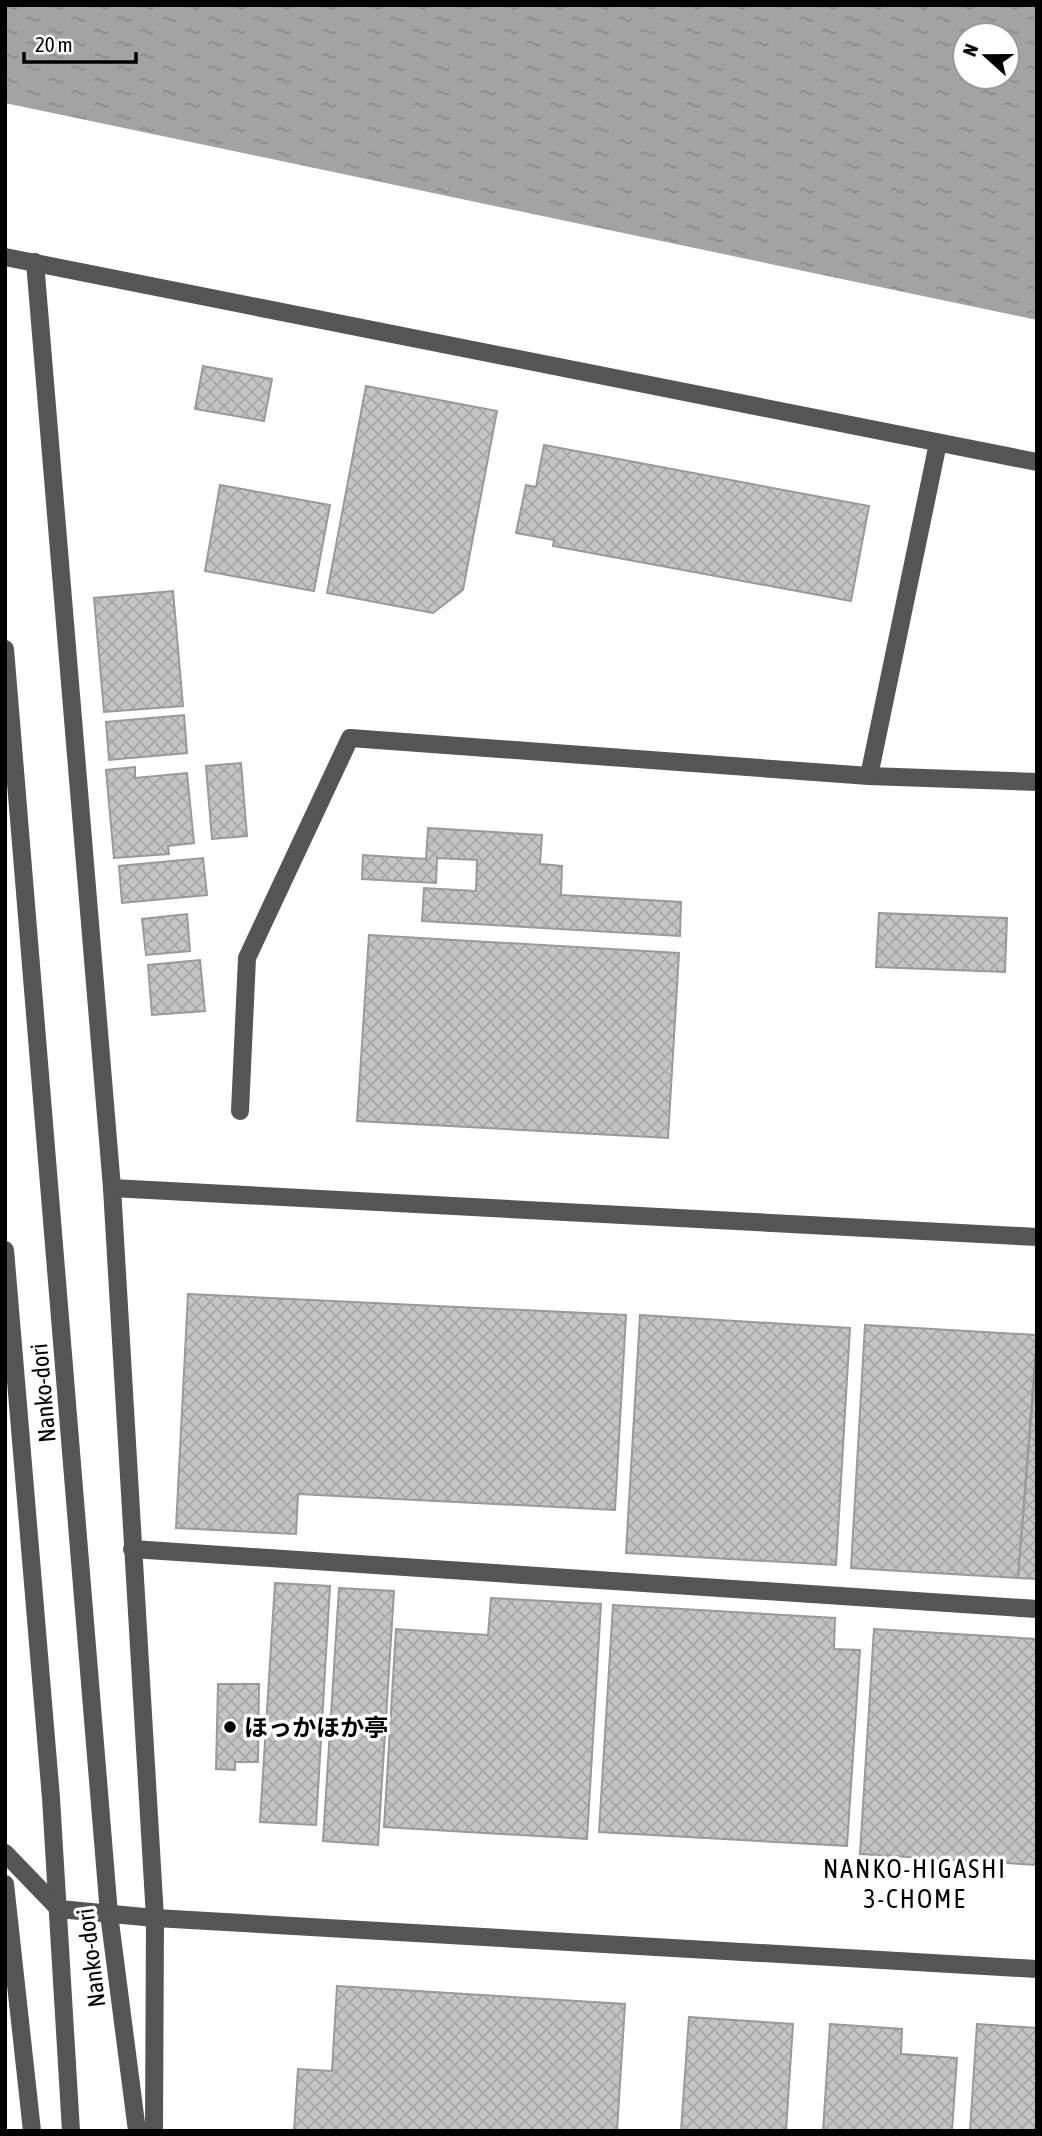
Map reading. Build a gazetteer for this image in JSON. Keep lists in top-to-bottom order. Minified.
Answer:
{"streets":{"street":["Nanko-dori"]},"districts":["NANKO-HIGASHI 3-CHOME"],"places":["ほっかほか亭"],"scale_bar":"20 m","north":"left"}
